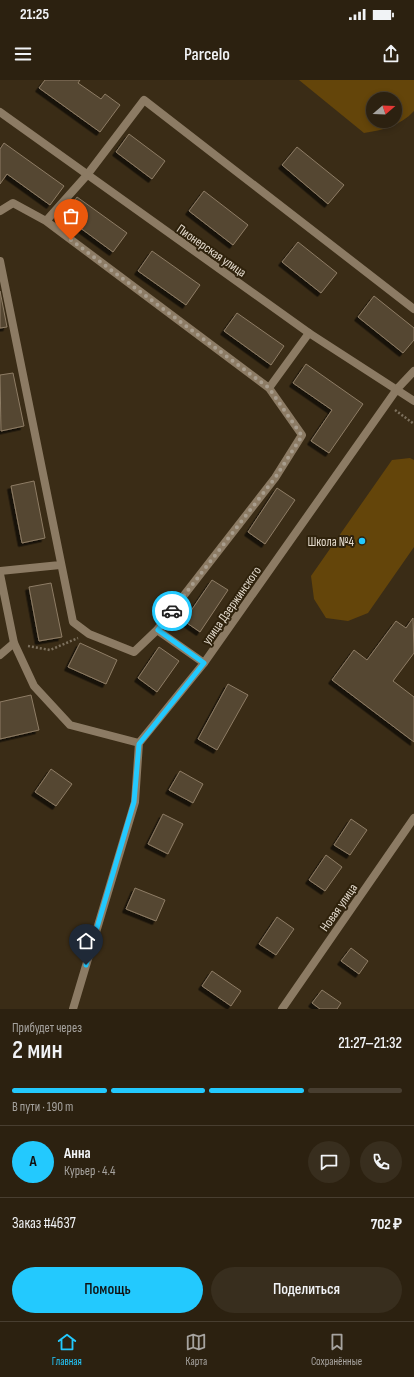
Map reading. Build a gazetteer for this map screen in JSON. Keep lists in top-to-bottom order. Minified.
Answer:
{"streets":{"street":["Пионерская улица","улица Дзержинского","Новая улица"]},"crossings":[["Пионерская улица","улица Дзержинского"]],"places":["Школа №4"],"north":"right","page":{"status":"21:25","header":"Parcelo","heading":["2 мин","Прибудет через","21:27–21:32"],"panel":["Анна","Курьер · 4.4","Заказ #4637","702 ₽"],"bar":"В пути · 190 m","round":"А","buttons":["Помощь","Поделиться"],"tabs":["Главная","Карта","Сохранённые"]}}
